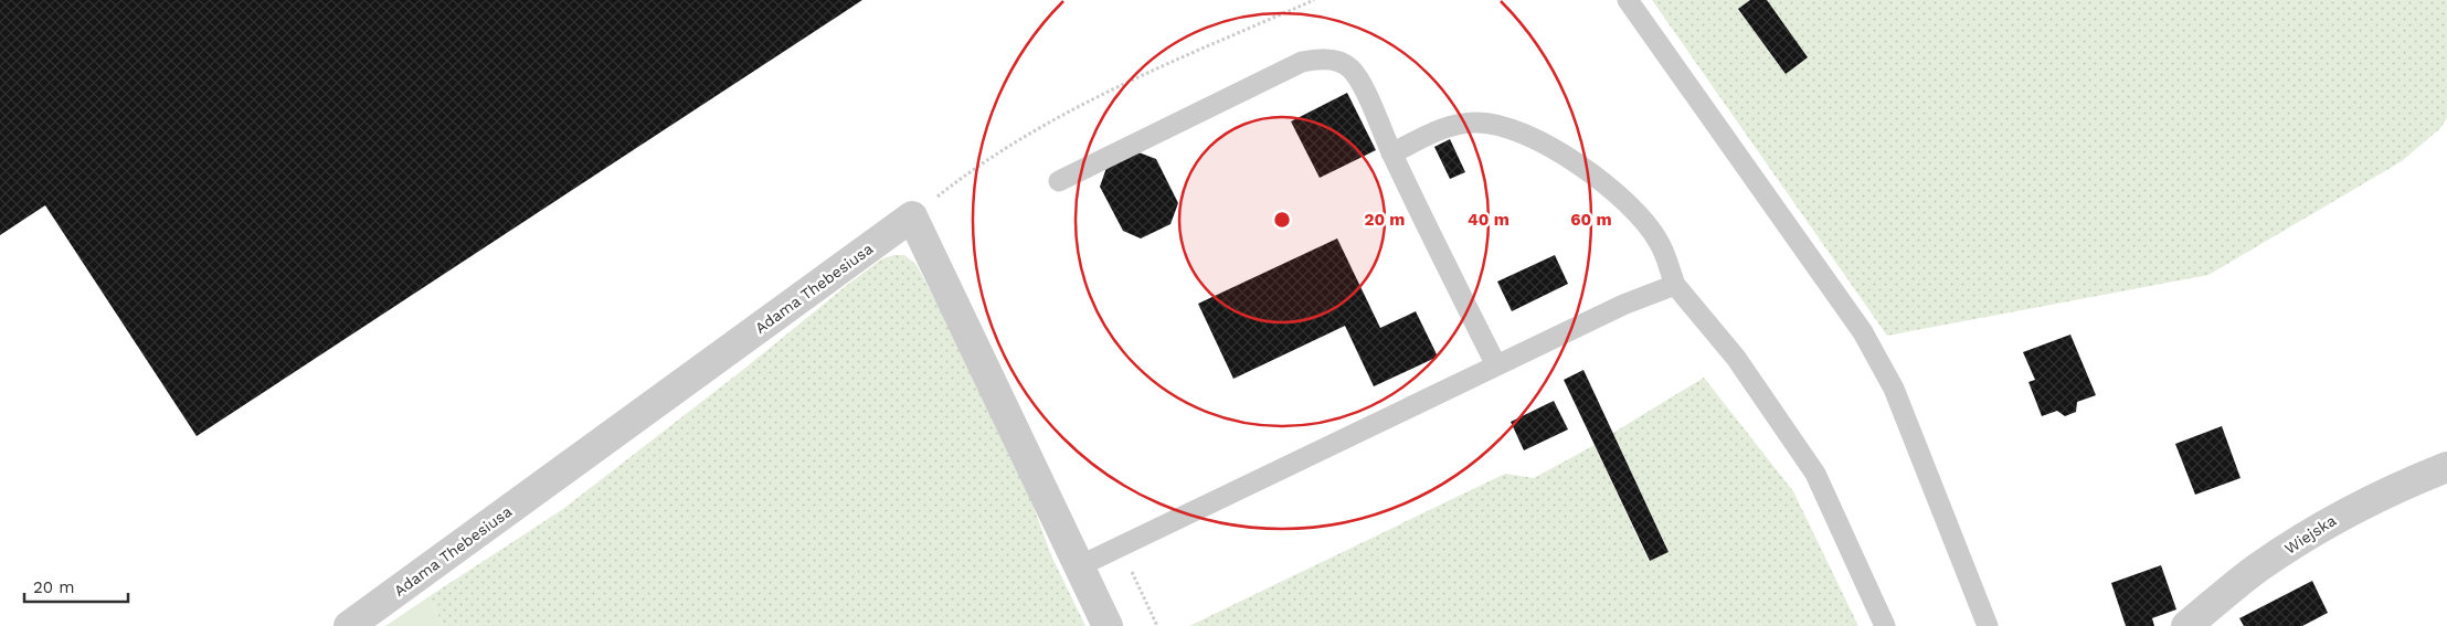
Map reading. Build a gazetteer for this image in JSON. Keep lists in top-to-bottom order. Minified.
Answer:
{"streets":{"street":["Adama Thebesiusa","Wiejska"]},"scale_bar":"20 m","rings":["20 m","40 m","60 m"]}
